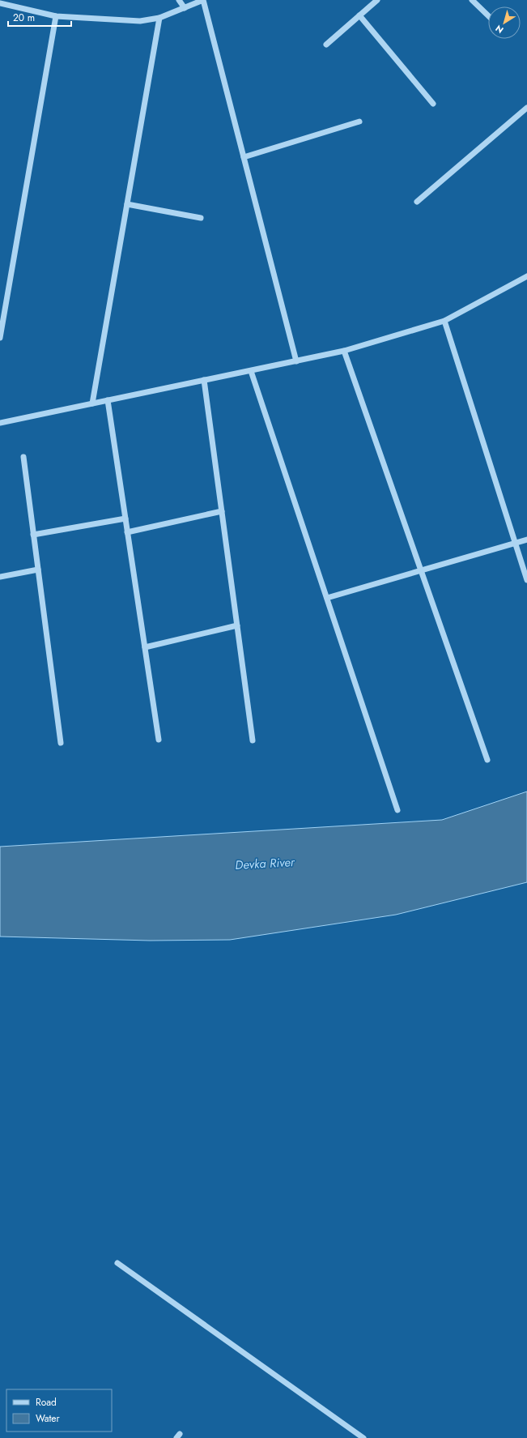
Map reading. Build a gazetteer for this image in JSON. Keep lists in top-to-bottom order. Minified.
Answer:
{"water":["Devka River"],"legend":["Road","Water"],"scale_bar":"20 m","north":"bottom left"}
